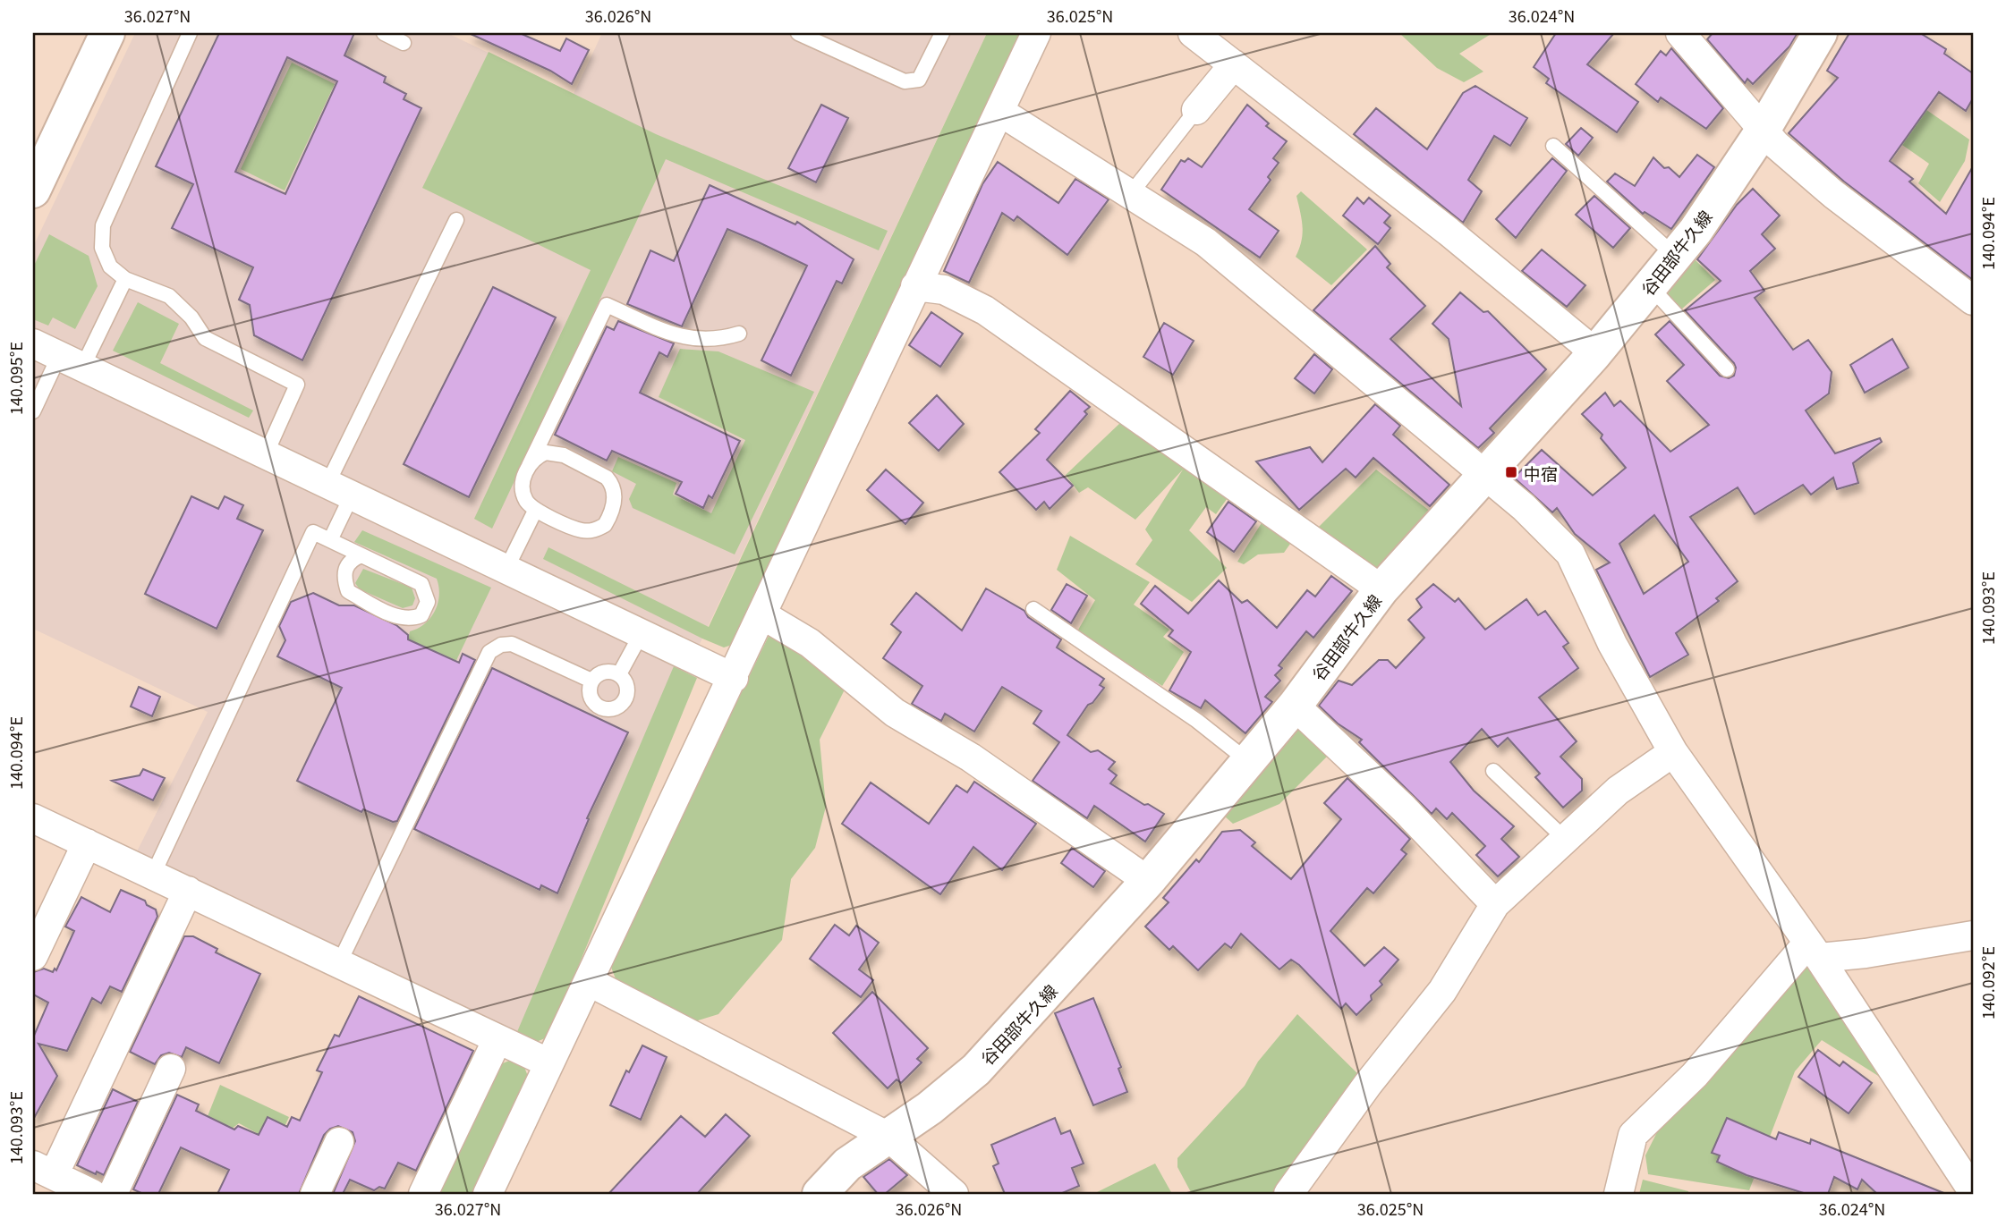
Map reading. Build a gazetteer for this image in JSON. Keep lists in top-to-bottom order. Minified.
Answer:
{"streets":{"main road":["谷田部牛久線"]},"places":{"transit":["中宿"]},"coordinates":["36.027°N","36.026°N","36.025°N","36.024°N","140.094°E","140.095°E","140.093°E","140.092°E"]}
